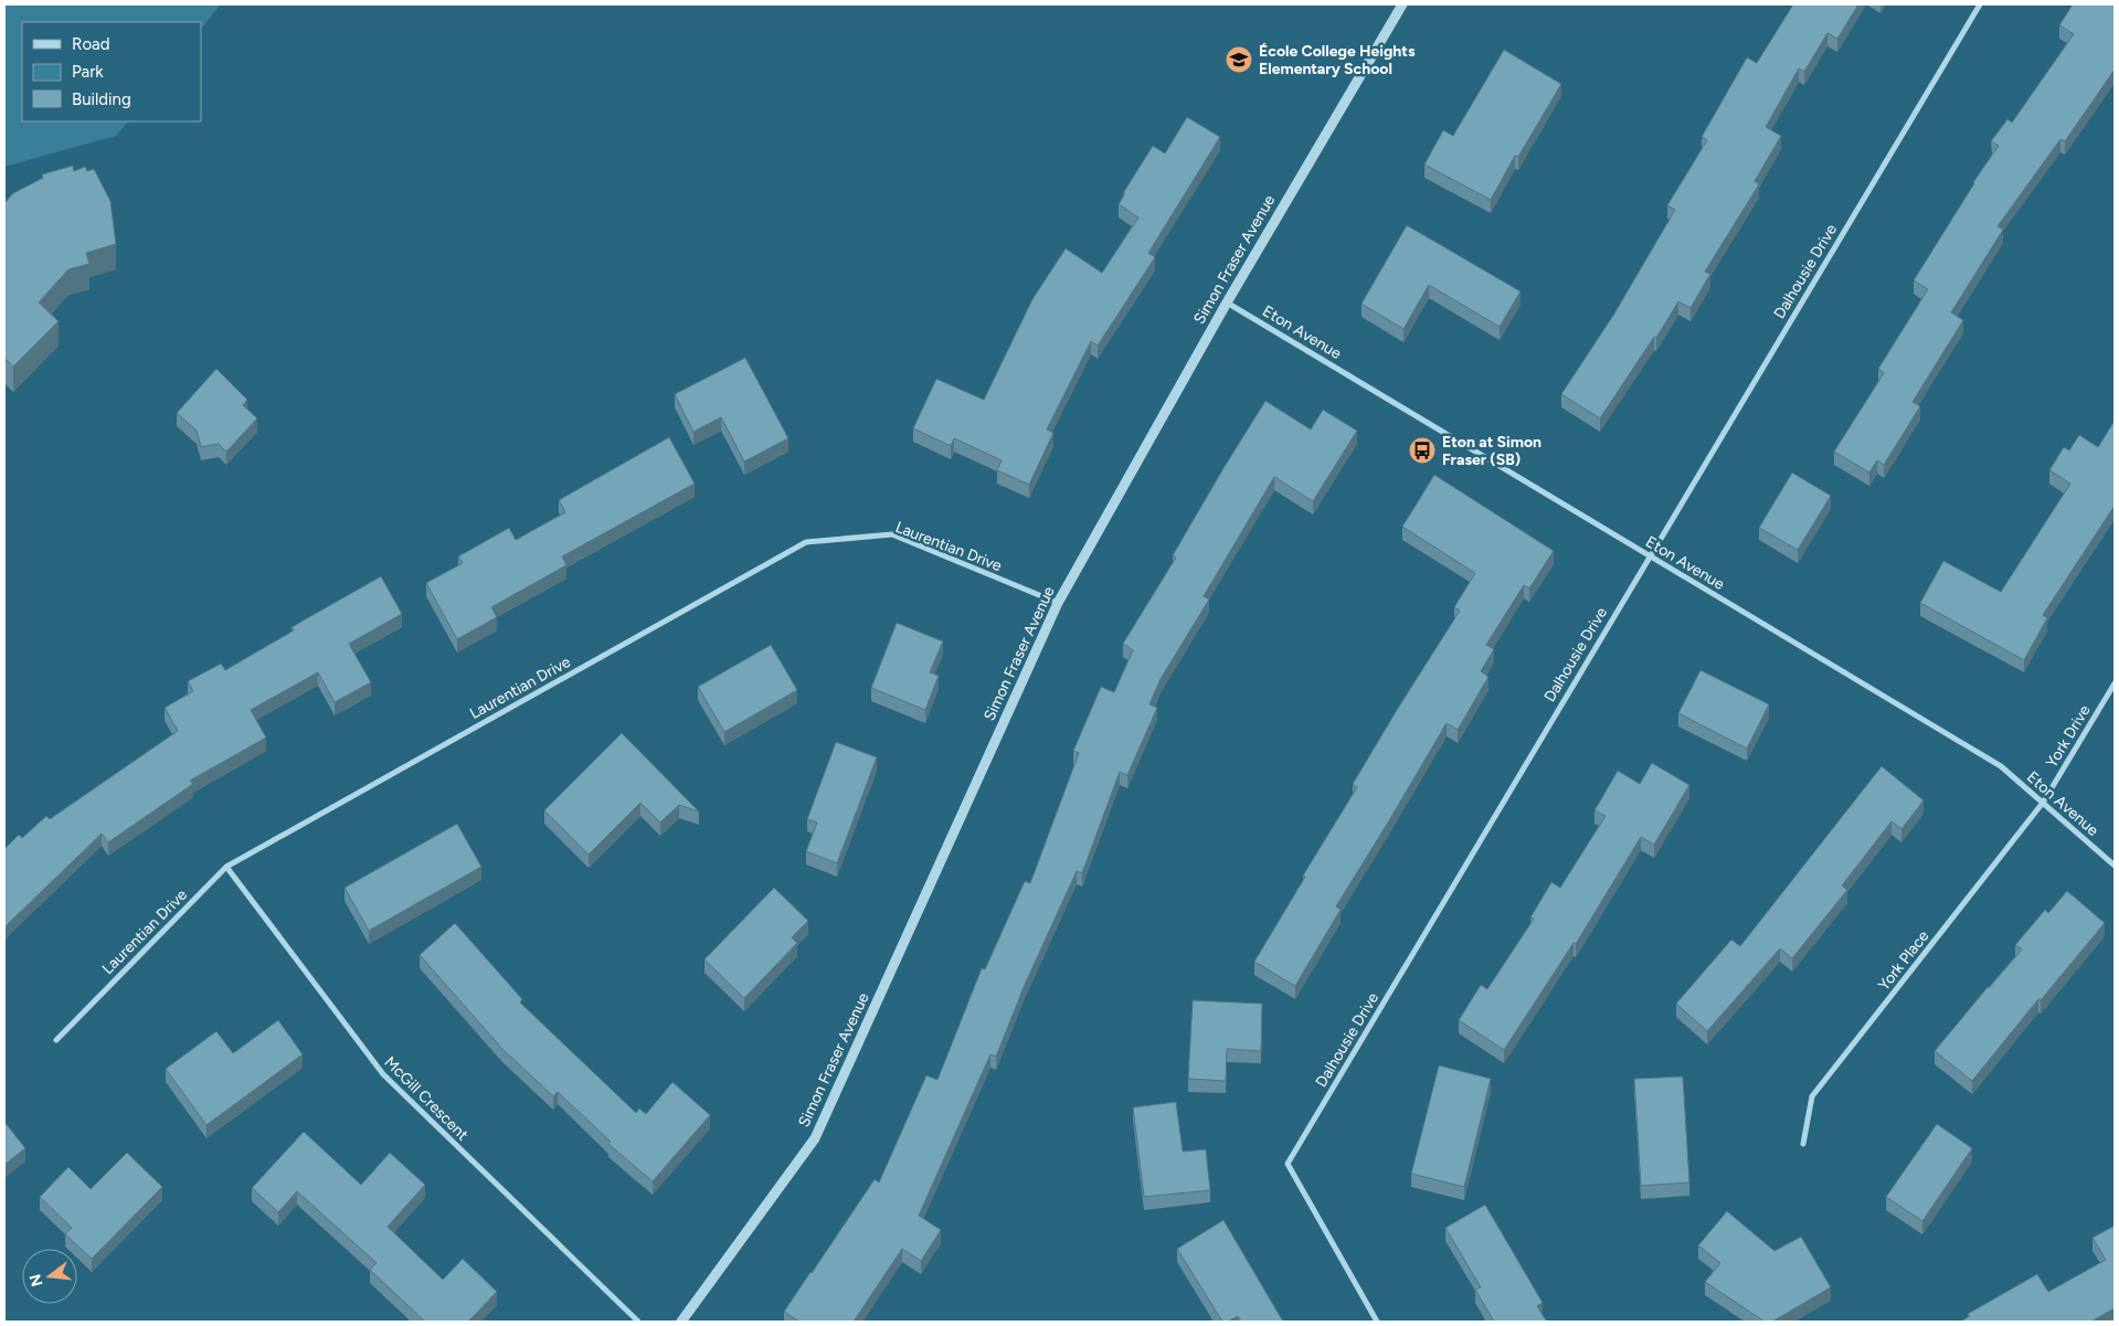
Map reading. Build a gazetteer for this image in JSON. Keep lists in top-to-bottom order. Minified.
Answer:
{"streets":{"street":["Simon Fraser Avenue","Dalhousie Drive","Eton Avenue","Laurentian Drive","York Drive","York Place","McGill Crescent"]},"crossings":[["Simon Fraser Avenue","Eton Avenue"],["Simon Fraser Avenue","Laurentian Drive"],["Dalhousie Drive","Eton Avenue"],["Eton Avenue","York Drive"],["Eton Avenue","York Place"],["Laurentian Drive","McGill Crescent"],["York Drive","York Place"]],"places":{"school or university":["École College Heights Elementary School"],"bus stop":["Eton at Simon Fraser (SB)"]},"legend":["Road","Park","Building"],"north":"left"}
